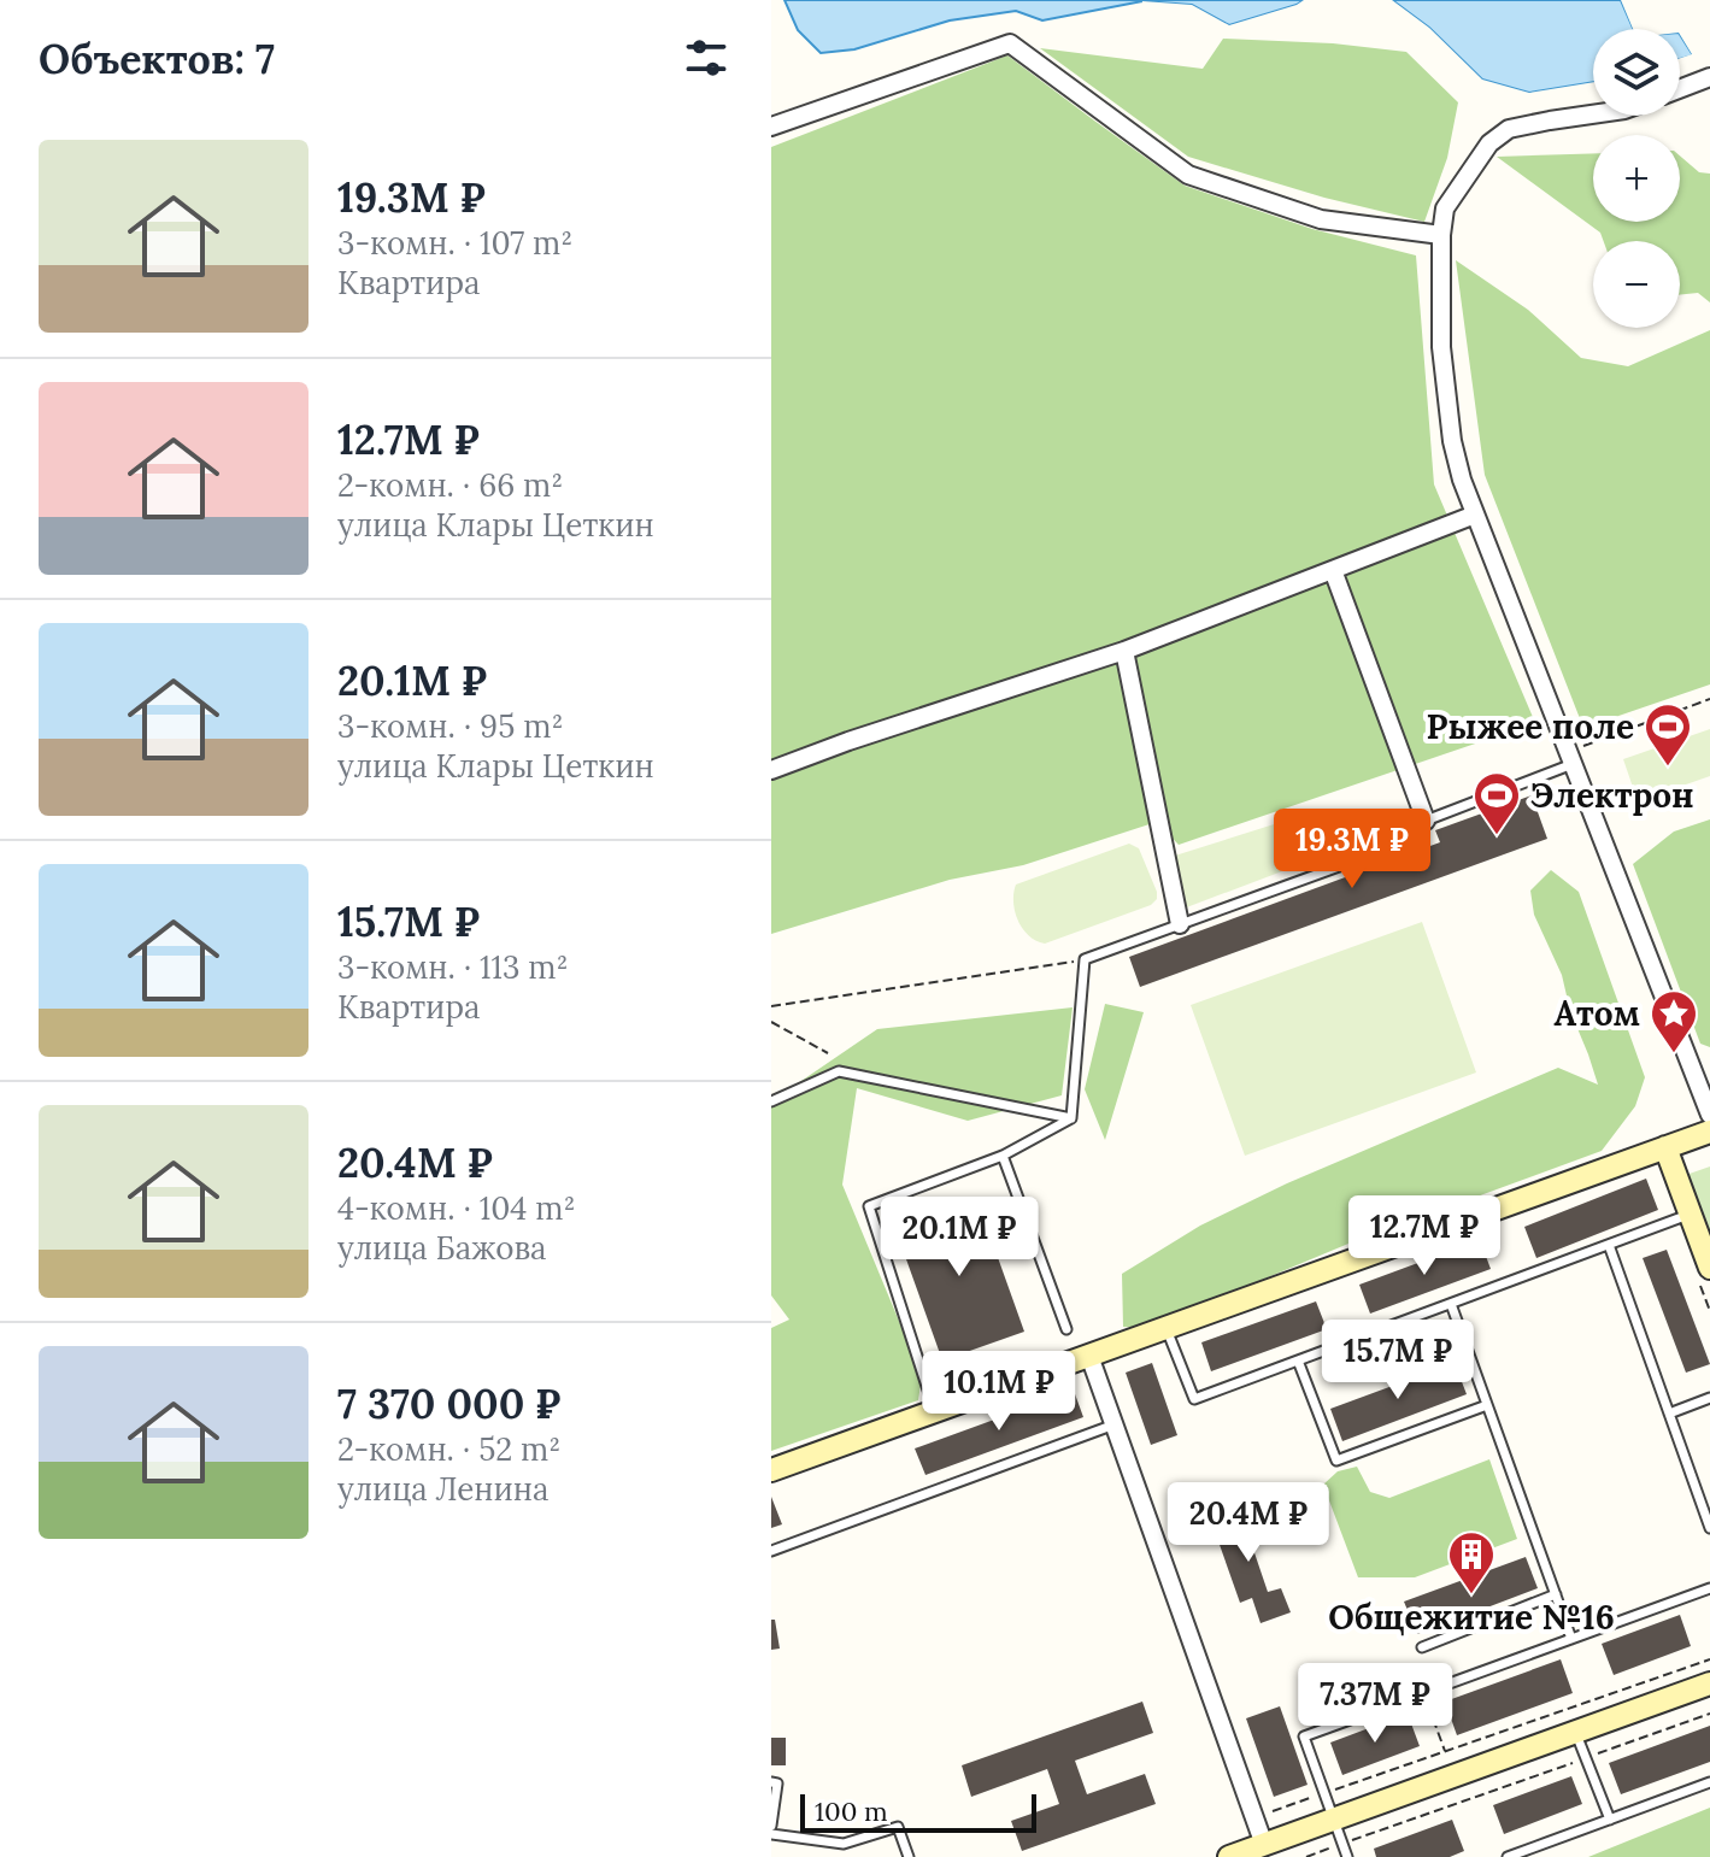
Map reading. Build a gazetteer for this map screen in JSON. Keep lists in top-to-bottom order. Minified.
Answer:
{"places":{"sports":["Рыжее поле","Электрон"],"place":["Атом"],"building":["Общежитие №16"]},"scale_bar":"100 m","page":{"heading":"Объектов: 7","map_buttons":["+","−"],"list":[{"name":"19.3M ₽","note":"3-комн. · 107 m² · Квартира"},{"name":"12.7M ₽","note":"2-комн. · 66 m² · улица Клары Цеткин"},{"name":"20.1M ₽","note":"3-комн. · 95 m² · улица Клары Цеткин"},{"name":"15.7M ₽","note":"3-комн. · 113 m² · Квартира"},{"name":"20.4M ₽","note":"4-комн. · 104 m² · улица Бажова"},{"name":"7 370 000 ₽","note":"2-комн. · 52 m² · улица Ленина"}],"price":["19.3M ₽","12.7M ₽","20.1M ₽","15.7M ₽","10.1M ₽","20.4M ₽","7.37M ₽"],"scale":"100 m"}}
